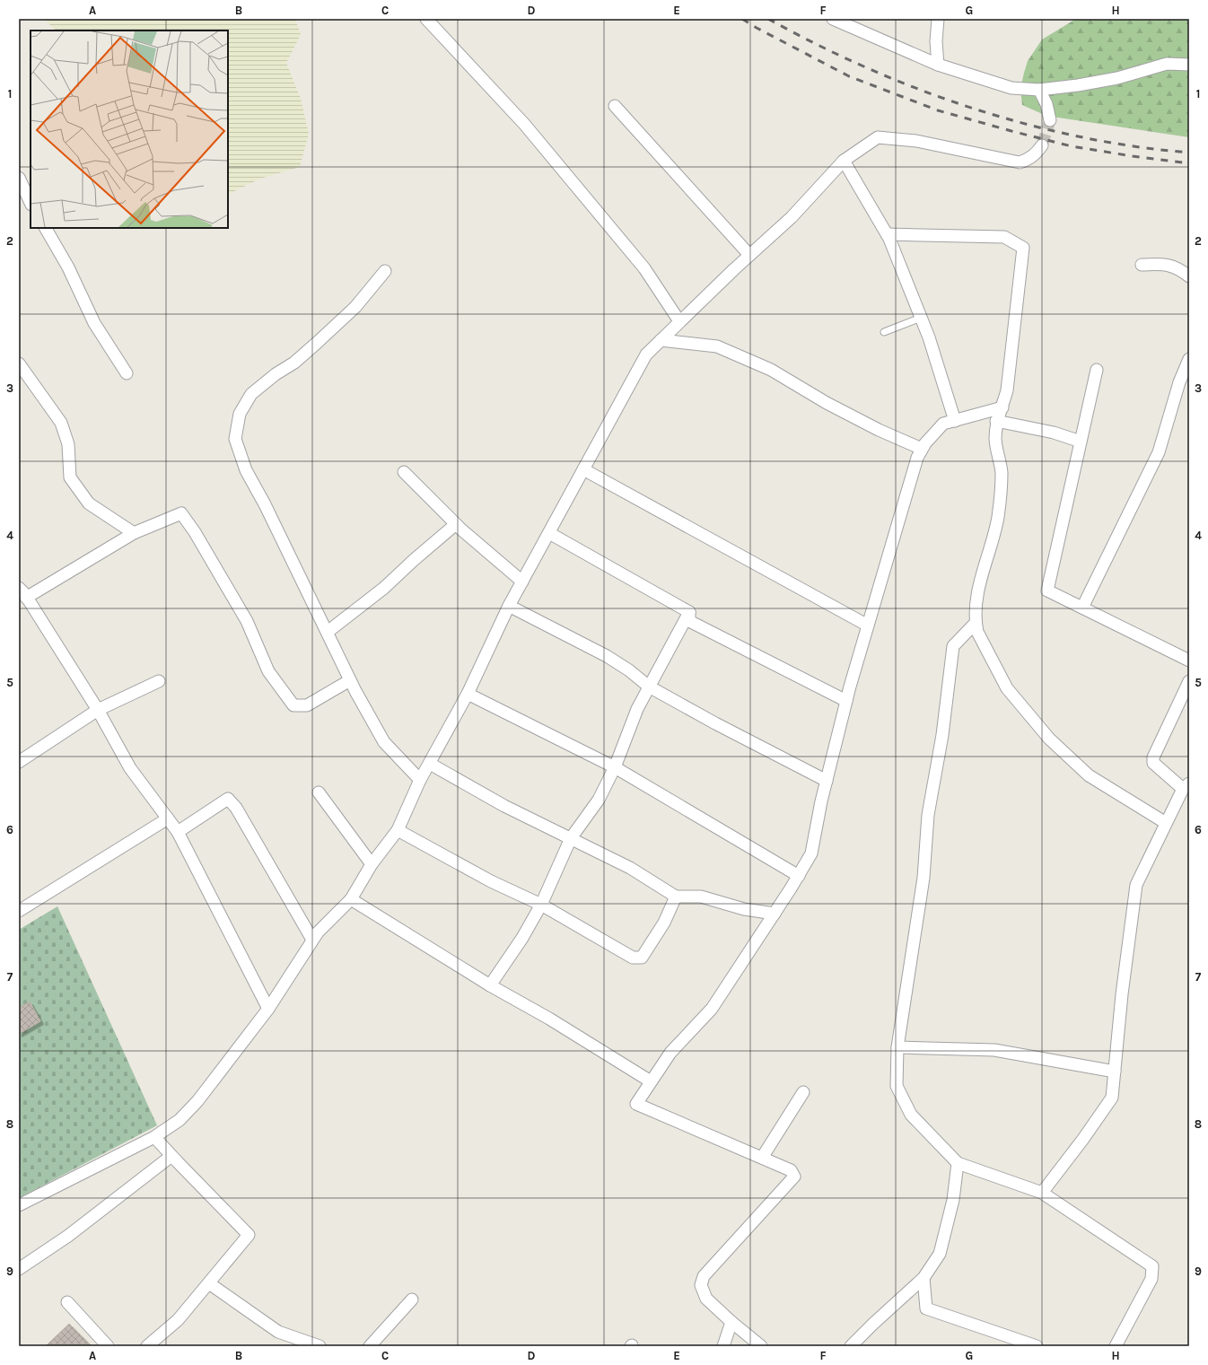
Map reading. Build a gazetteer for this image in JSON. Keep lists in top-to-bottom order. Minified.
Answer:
{"grid":{"columns":["A","B","C","D","E","F","G","H"],"rows":["1","2","3","4","5","6","7","8","9"]}}
